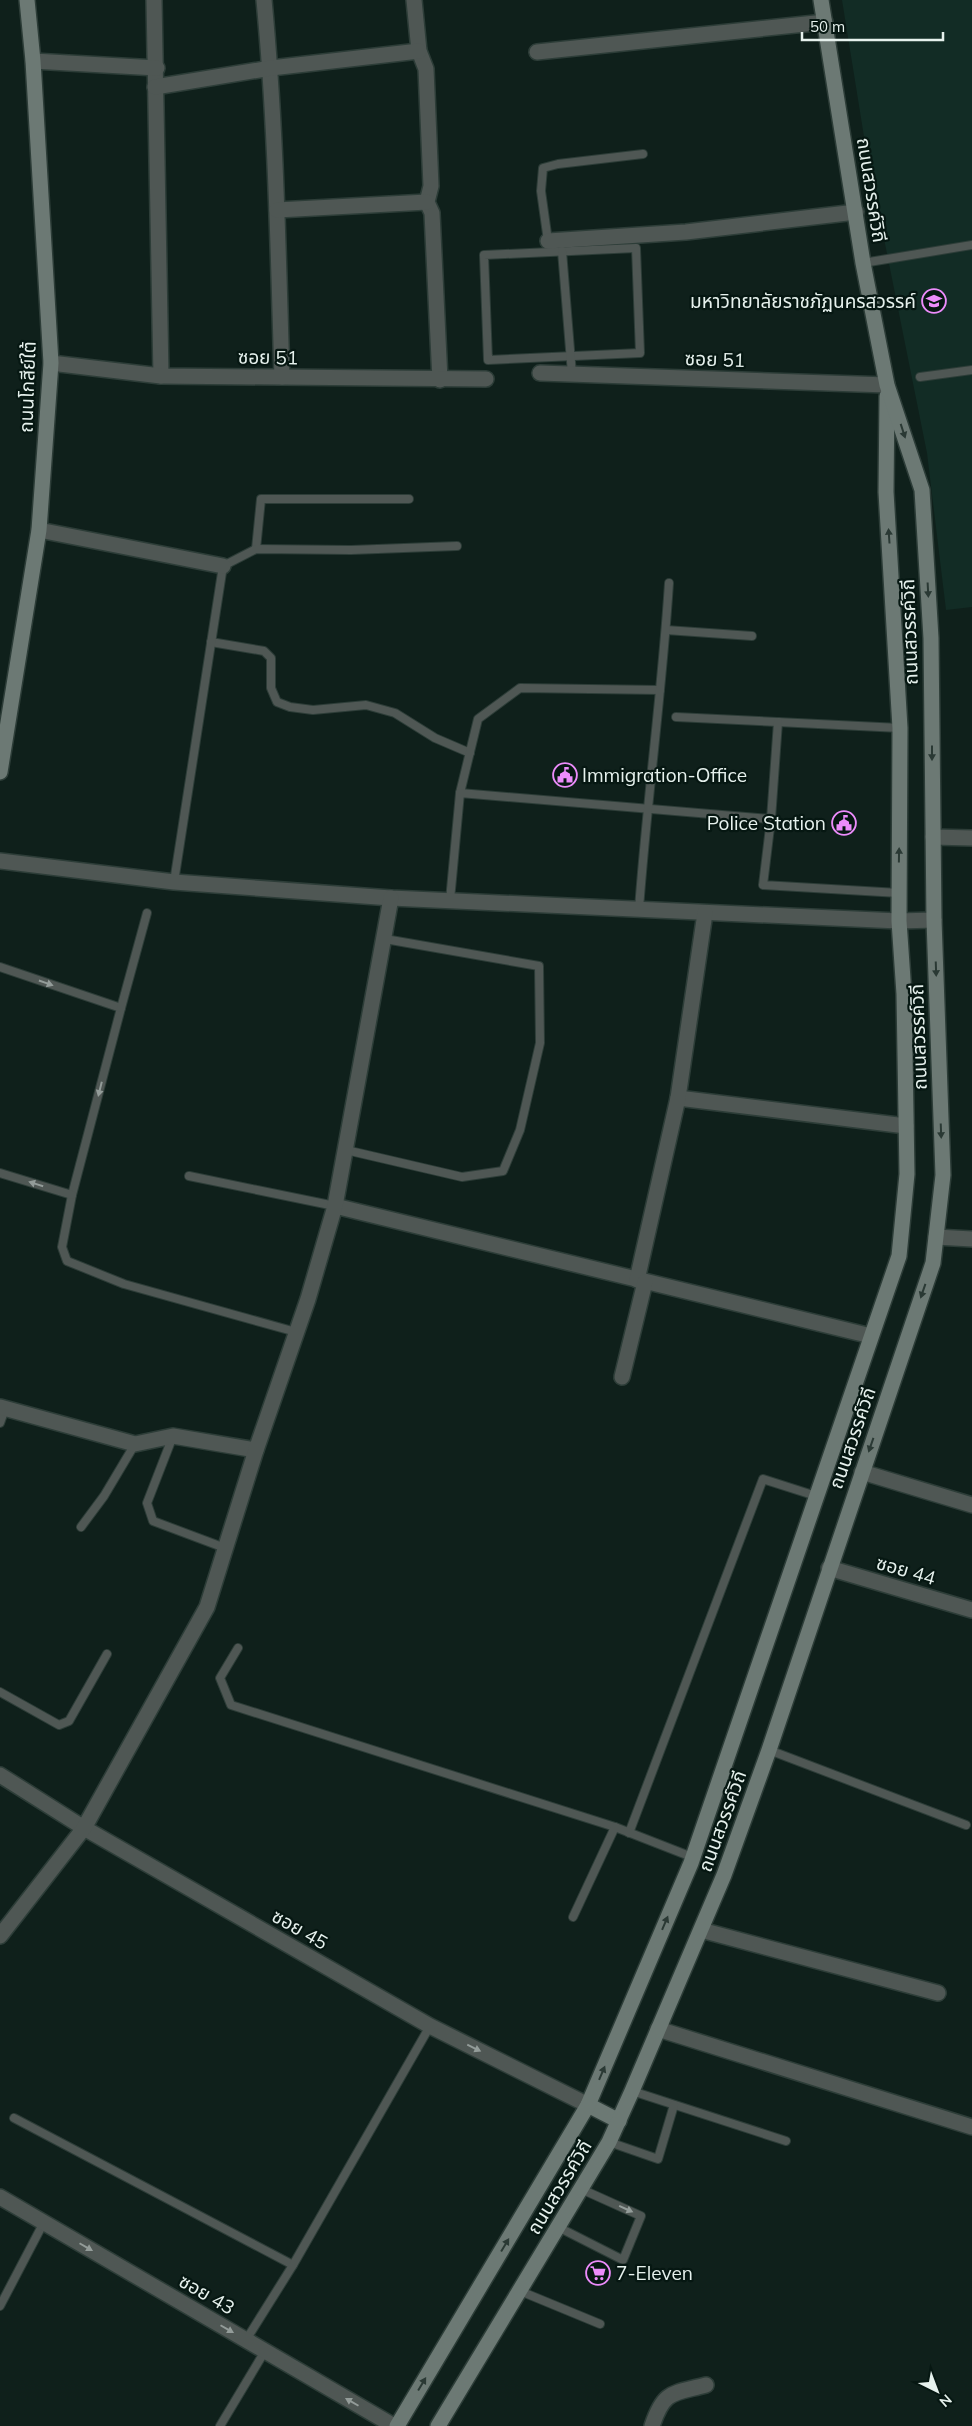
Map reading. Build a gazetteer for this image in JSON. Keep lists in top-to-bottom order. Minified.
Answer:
{"streets":{"main road":["ถนนสวรรค์วิถี","ถนนโกสีย์ใต้"],"street":["ซอย 51","ซอย 44","ซอย 45","ซอย 43"]},"crossings":[["ถนนสวรรค์วิถี","ซอย 51"],["ถนนสวรรค์วิถี","ซอย 44"],["ถนนสวรรค์วิถี","ซอย 45"],["ถนนสวรรค์วิถี","ซอย 43"],["ซอย 51","ถนนโกสีย์ใต้"]],"places":{"school or university":["มหาวิทยาลัยราชภัฏนครสวรรค์"],"public building":["Immigration-Office","Police Station"],"supermarket":["7-Eleven"]},"scale_bar":"50 m","north":"bottom right"}
